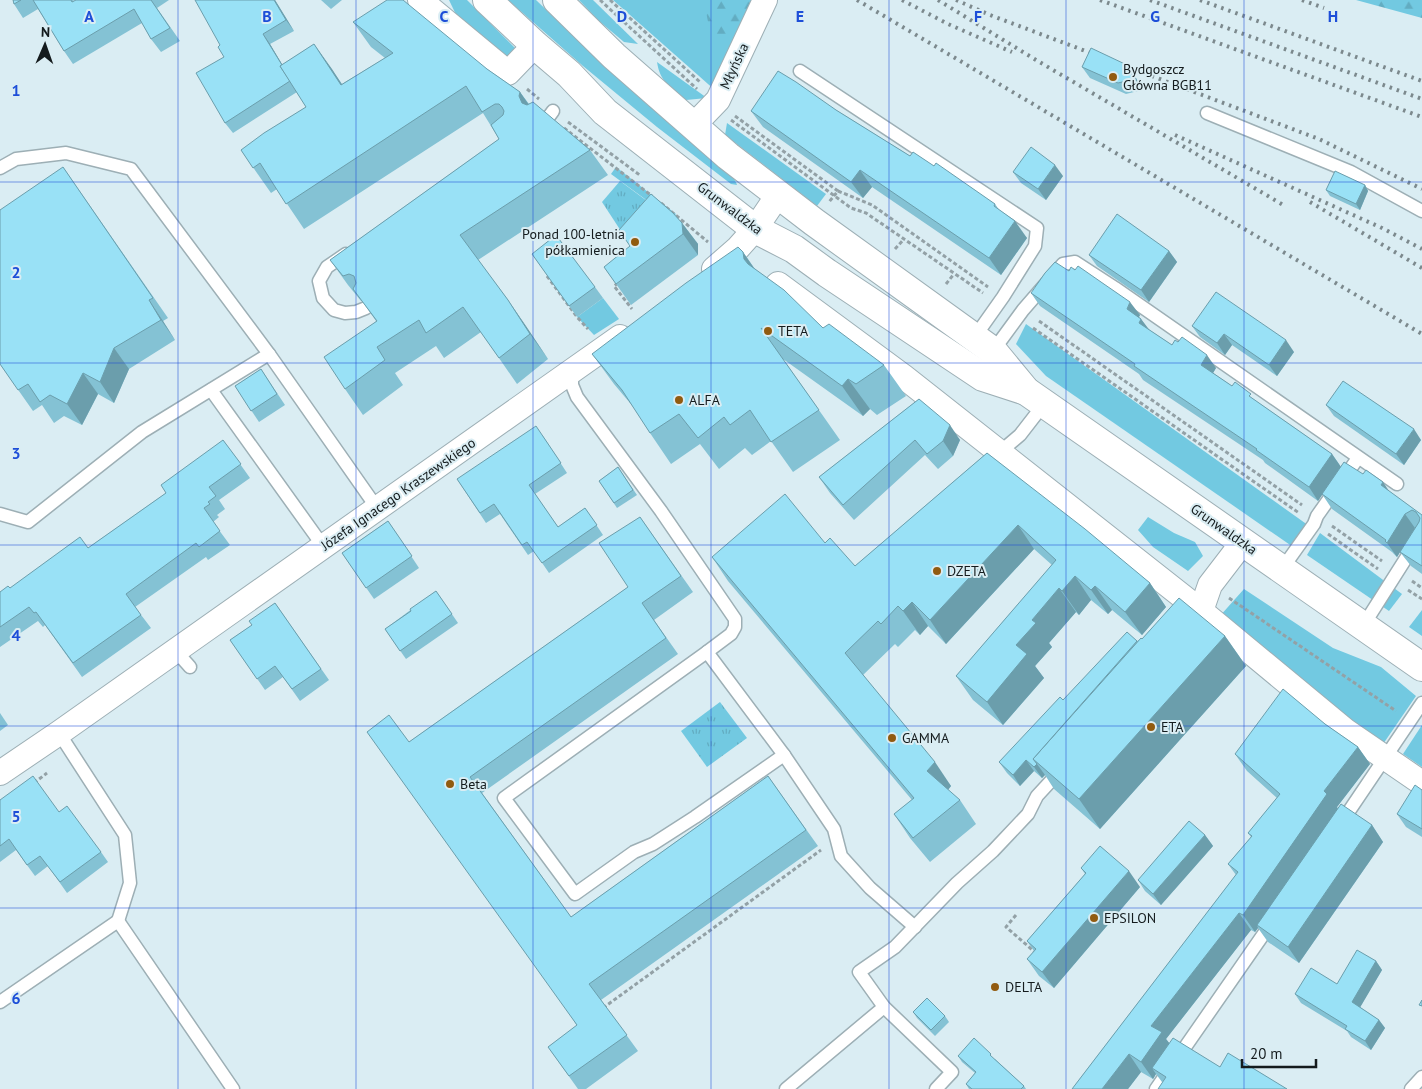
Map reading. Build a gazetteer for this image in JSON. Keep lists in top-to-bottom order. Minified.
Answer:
{"streets":{"main road":["Grunwaldzka"],"street":["Młyńska","Józefa Ignacego Kraszewskiego"]},"crossings":[["Młyńska","Grunwaldzka"]],"places":["Bydgoszcz Główna BGB11","Ponad 100-letnia półkamienica","TETA","ALFA","DZETA","ETA","GAMMA","Beta","EPSILON","DELTA"],"scale_bar":"20 m","north":"top","grid":{"columns":["A","B","C","D","E","F","G","H"],"rows":["1","2","3","4","5","6"]}}
